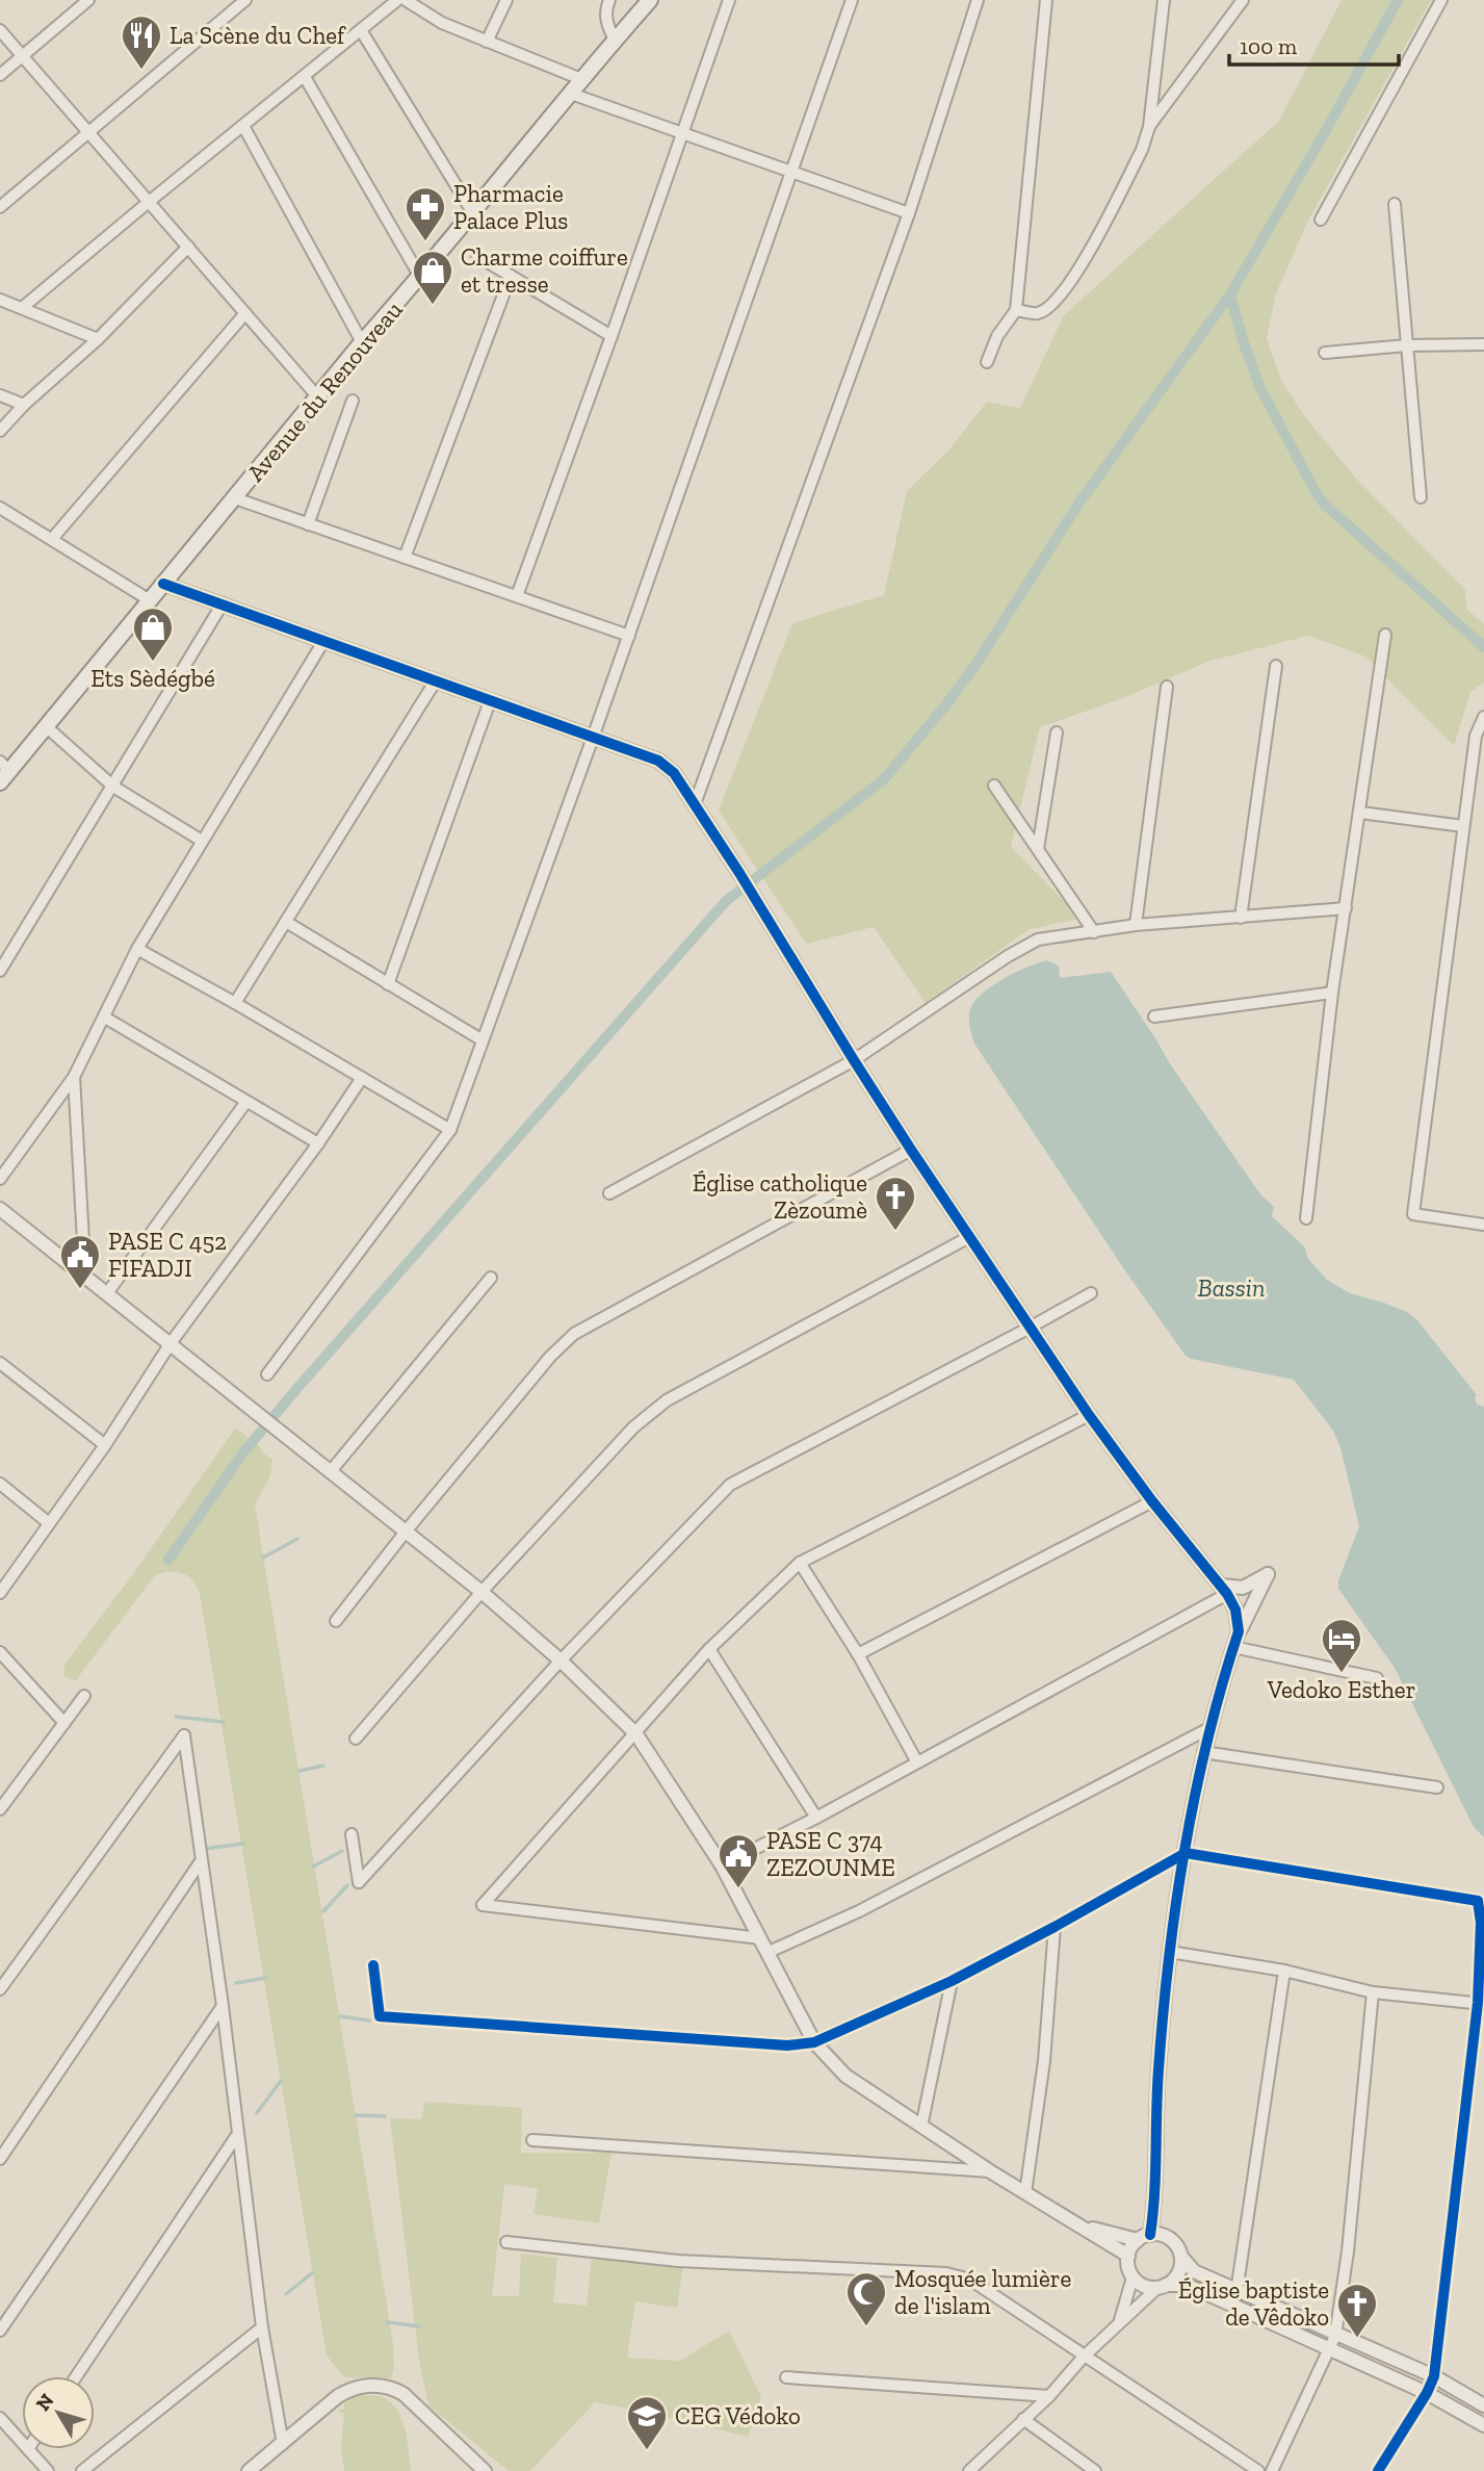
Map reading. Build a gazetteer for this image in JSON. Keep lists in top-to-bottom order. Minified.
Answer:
{"streets":{"main road":["Avenue du Renouveau"]},"water":["Bassin"],"places":{"restaurant":["La Scène du Chef"],"pharmacy":["Pharmacie Palace Plus"],"shop":["Charme coiffure et tresse","Ets Sèdégbé"],"church":["Église catholique Zèzoumè","Église baptiste de Vêdoko"],"public building":["PASE C 452 FIFADJI","PASE C 374 ZEZOUNME"],"hotel":["Vedoko Esther"],"mosque":["Mosquée lumière de l'islam"],"school or university":["CEG Védoko"]},"scale_bar":"100 m","north":"top left"}
